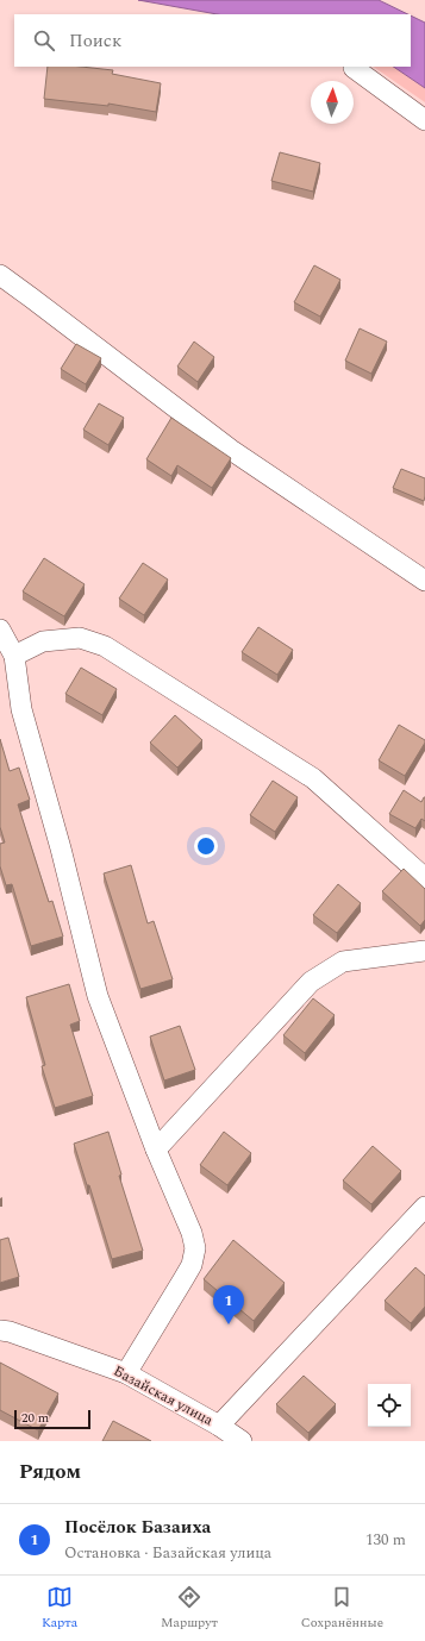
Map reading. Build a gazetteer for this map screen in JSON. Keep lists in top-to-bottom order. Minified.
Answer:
{"streets":{"street":["Базайская улица"]},"scale_bar":"20 m","north":"top","page":{"search":"Поиск","pins":"1","scale":"20 m","heading":"Рядом","list":[{"mark":"1","name":"Посёлок Базаиха","note":"Остановка · Базайская улица","value":"130 m"}],"nav":["Карта","Маршрут","Сохранённые"]}}
